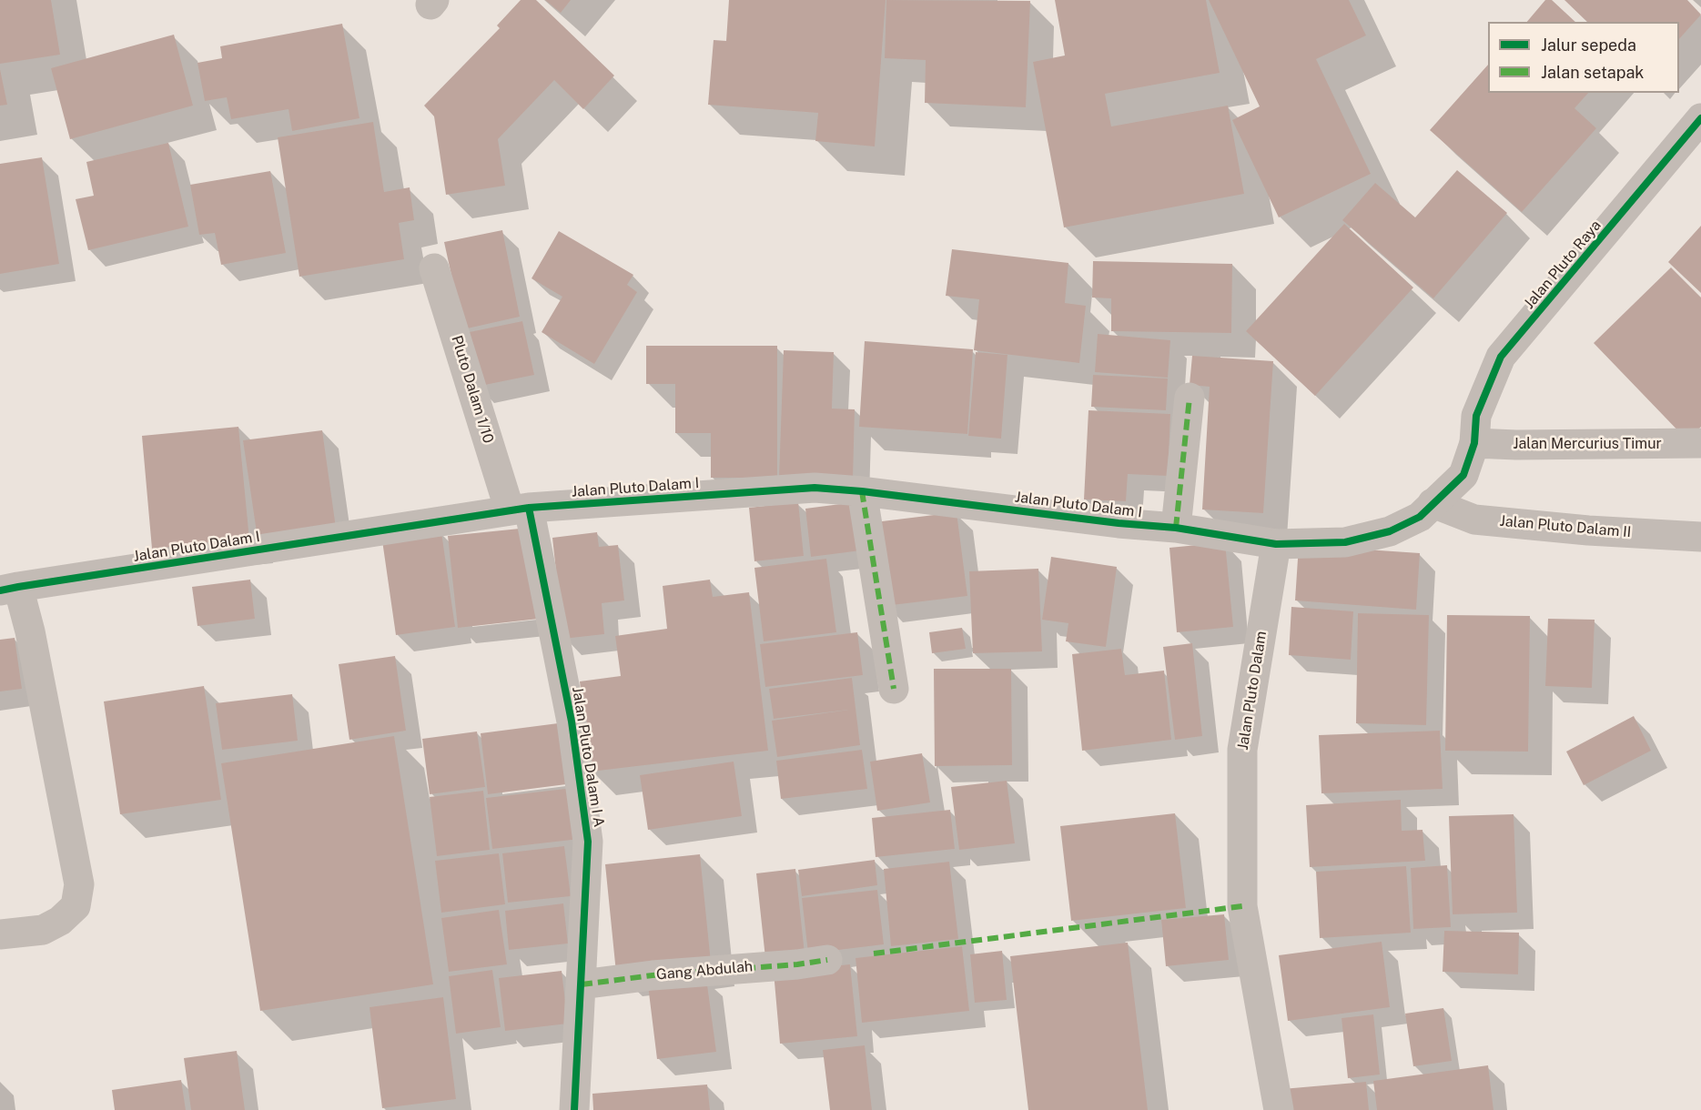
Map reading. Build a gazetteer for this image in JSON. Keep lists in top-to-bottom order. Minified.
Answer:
{"streets":{"street":["Jalan Pluto Raya","Pluto Dalam 1/10","Jalan Mercurius Timur","Jalan Pluto Dalam I","Jalan Pluto Dalam II","Jalan Pluto Dalam","Jalan Pluto Dalam I A","Gang Abdulah"]},"crossings":[["Jalan Pluto Raya","Jalan Mercurius Timur"],["Pluto Dalam 1/10","Jalan Pluto Dalam I"],["Pluto Dalam 1/10","Jalan Pluto Dalam I A"],["Jalan Pluto Dalam I","Jalan Pluto Dalam"],["Jalan Pluto Dalam I","Jalan Pluto Dalam I A"],["Jalan Pluto Dalam I A","Gang Abdulah"]],"legend":["Jalur sepeda","Jalan setapak"]}
